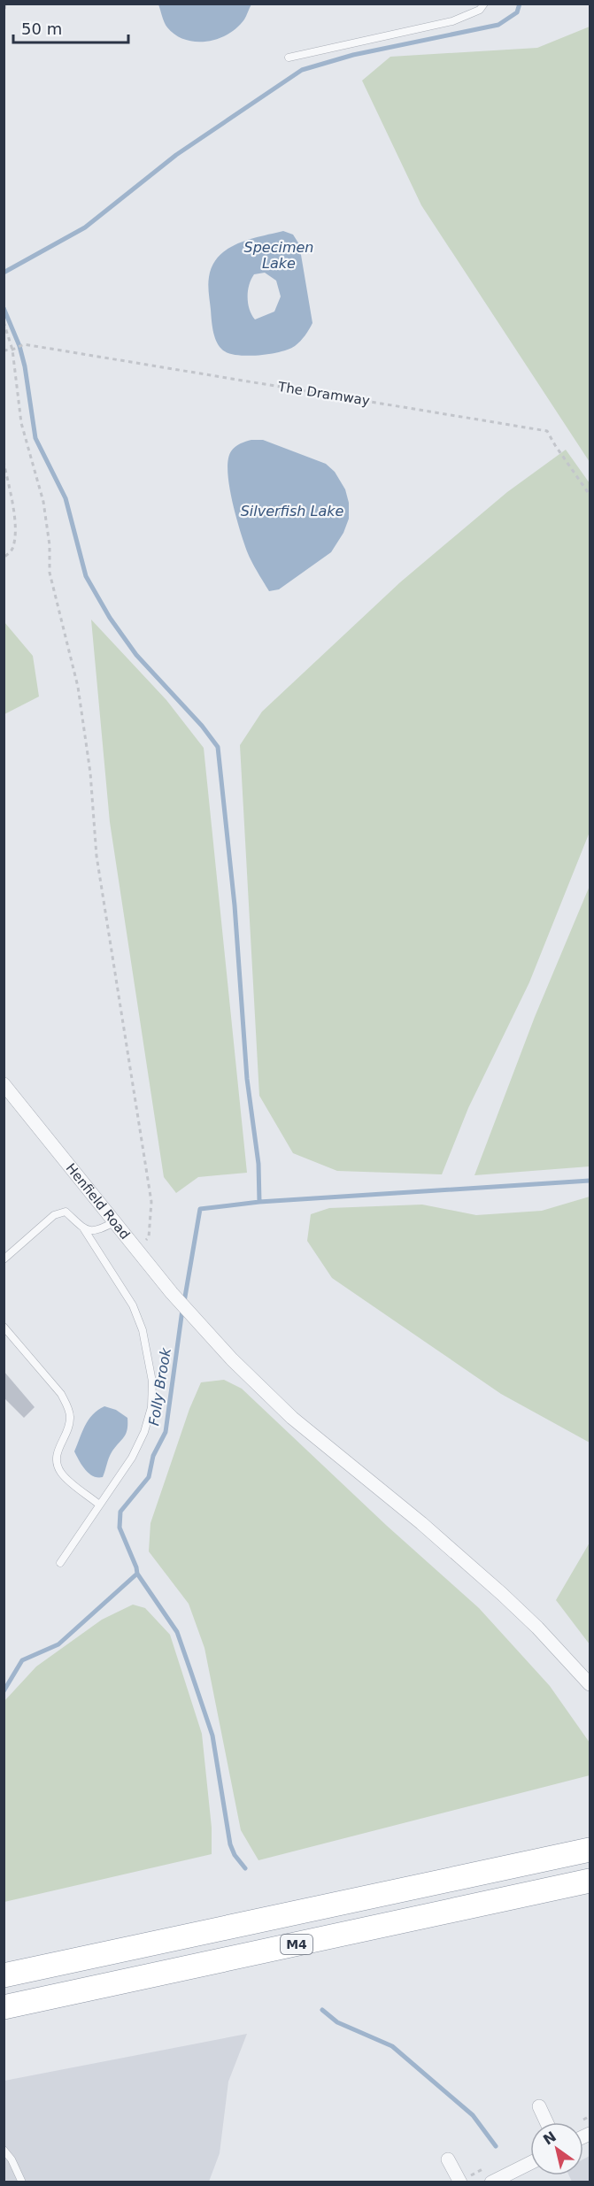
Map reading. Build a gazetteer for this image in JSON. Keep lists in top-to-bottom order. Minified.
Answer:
{"streets":{"highway":["M4"],"street":["Henfield Road"],"path":["The Dramway"]},"water":["Specimen Lake","Silverfish Lake","Folly Brook"],"scale_bar":"50 m","north":"top left"}
